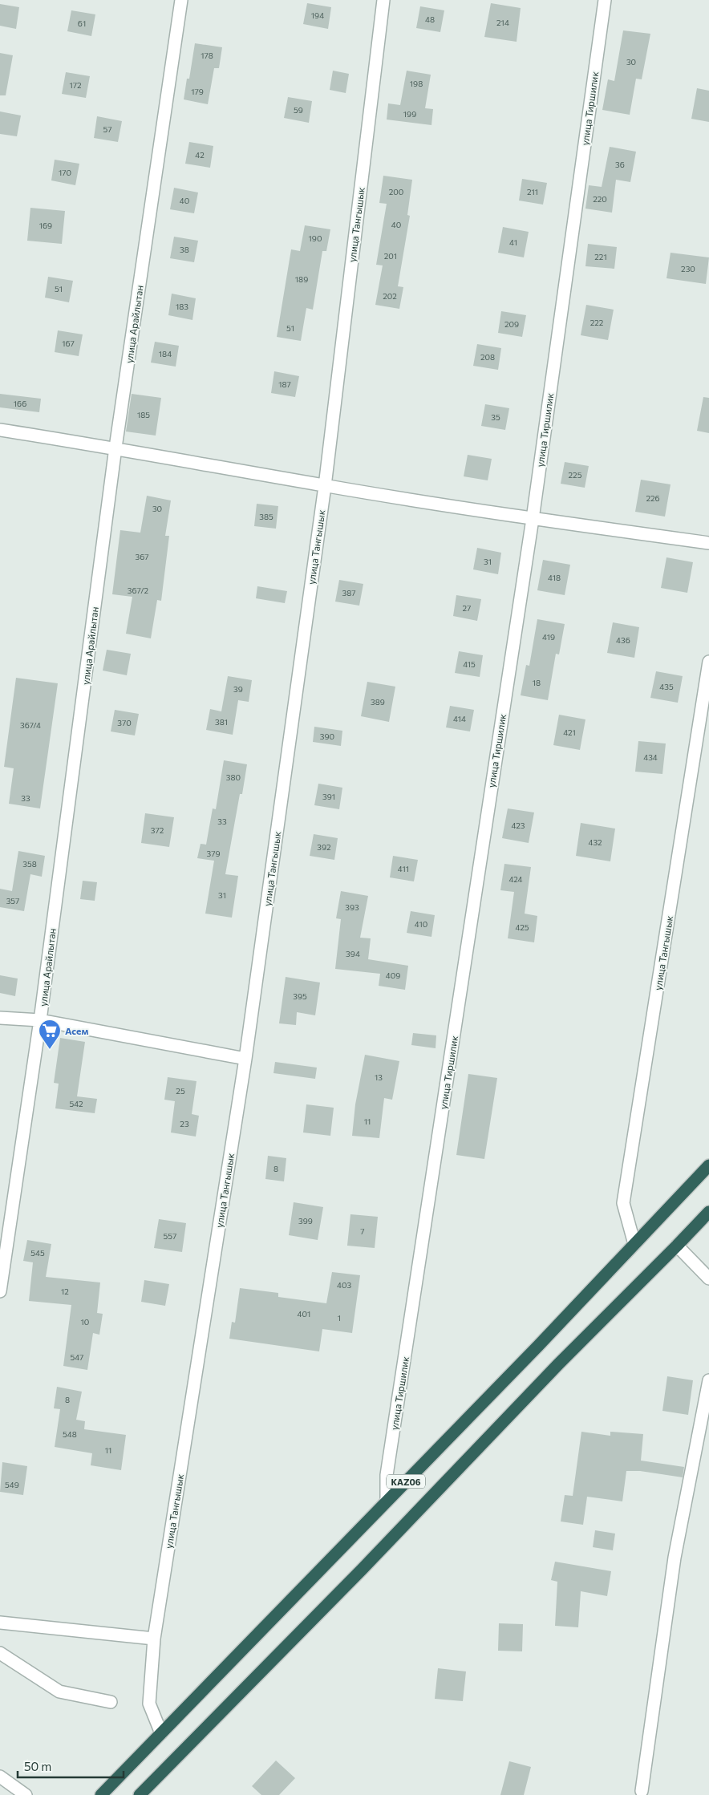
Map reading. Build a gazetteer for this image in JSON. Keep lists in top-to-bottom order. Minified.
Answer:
{"streets":{"highway":["KАZ06"],"street":["улица Тиршилик","улица Тангышык","улица Арайлытан"]},"crossings":[["улица Тиршилик","KАZ06"],["улица Тангышык","KАZ06"]],"places":{"supermarket":["Асем"]},"house_numbers":["194","48","214","61","178","30","198","172","179","59","199","57","42","36","170","200","211","220","40","40","169","190","41","38","201","221","230","189","51","202","183","222","209","51","167","184","208","187","166","185","35","225","226","30","385","367","31","418","367/2","387","27","419","436","415","18","435","39","389","414","381","370","367/4","421","390","434","380","391","33","33","423","372","432","392","379","358","411","424","31","357","393","410","425","394","409","395","13","25","542","11","23","8","399","7","557","545","403","12","401","1","10","547","8","548","11","549"],"scale_bar":"50 m"}
